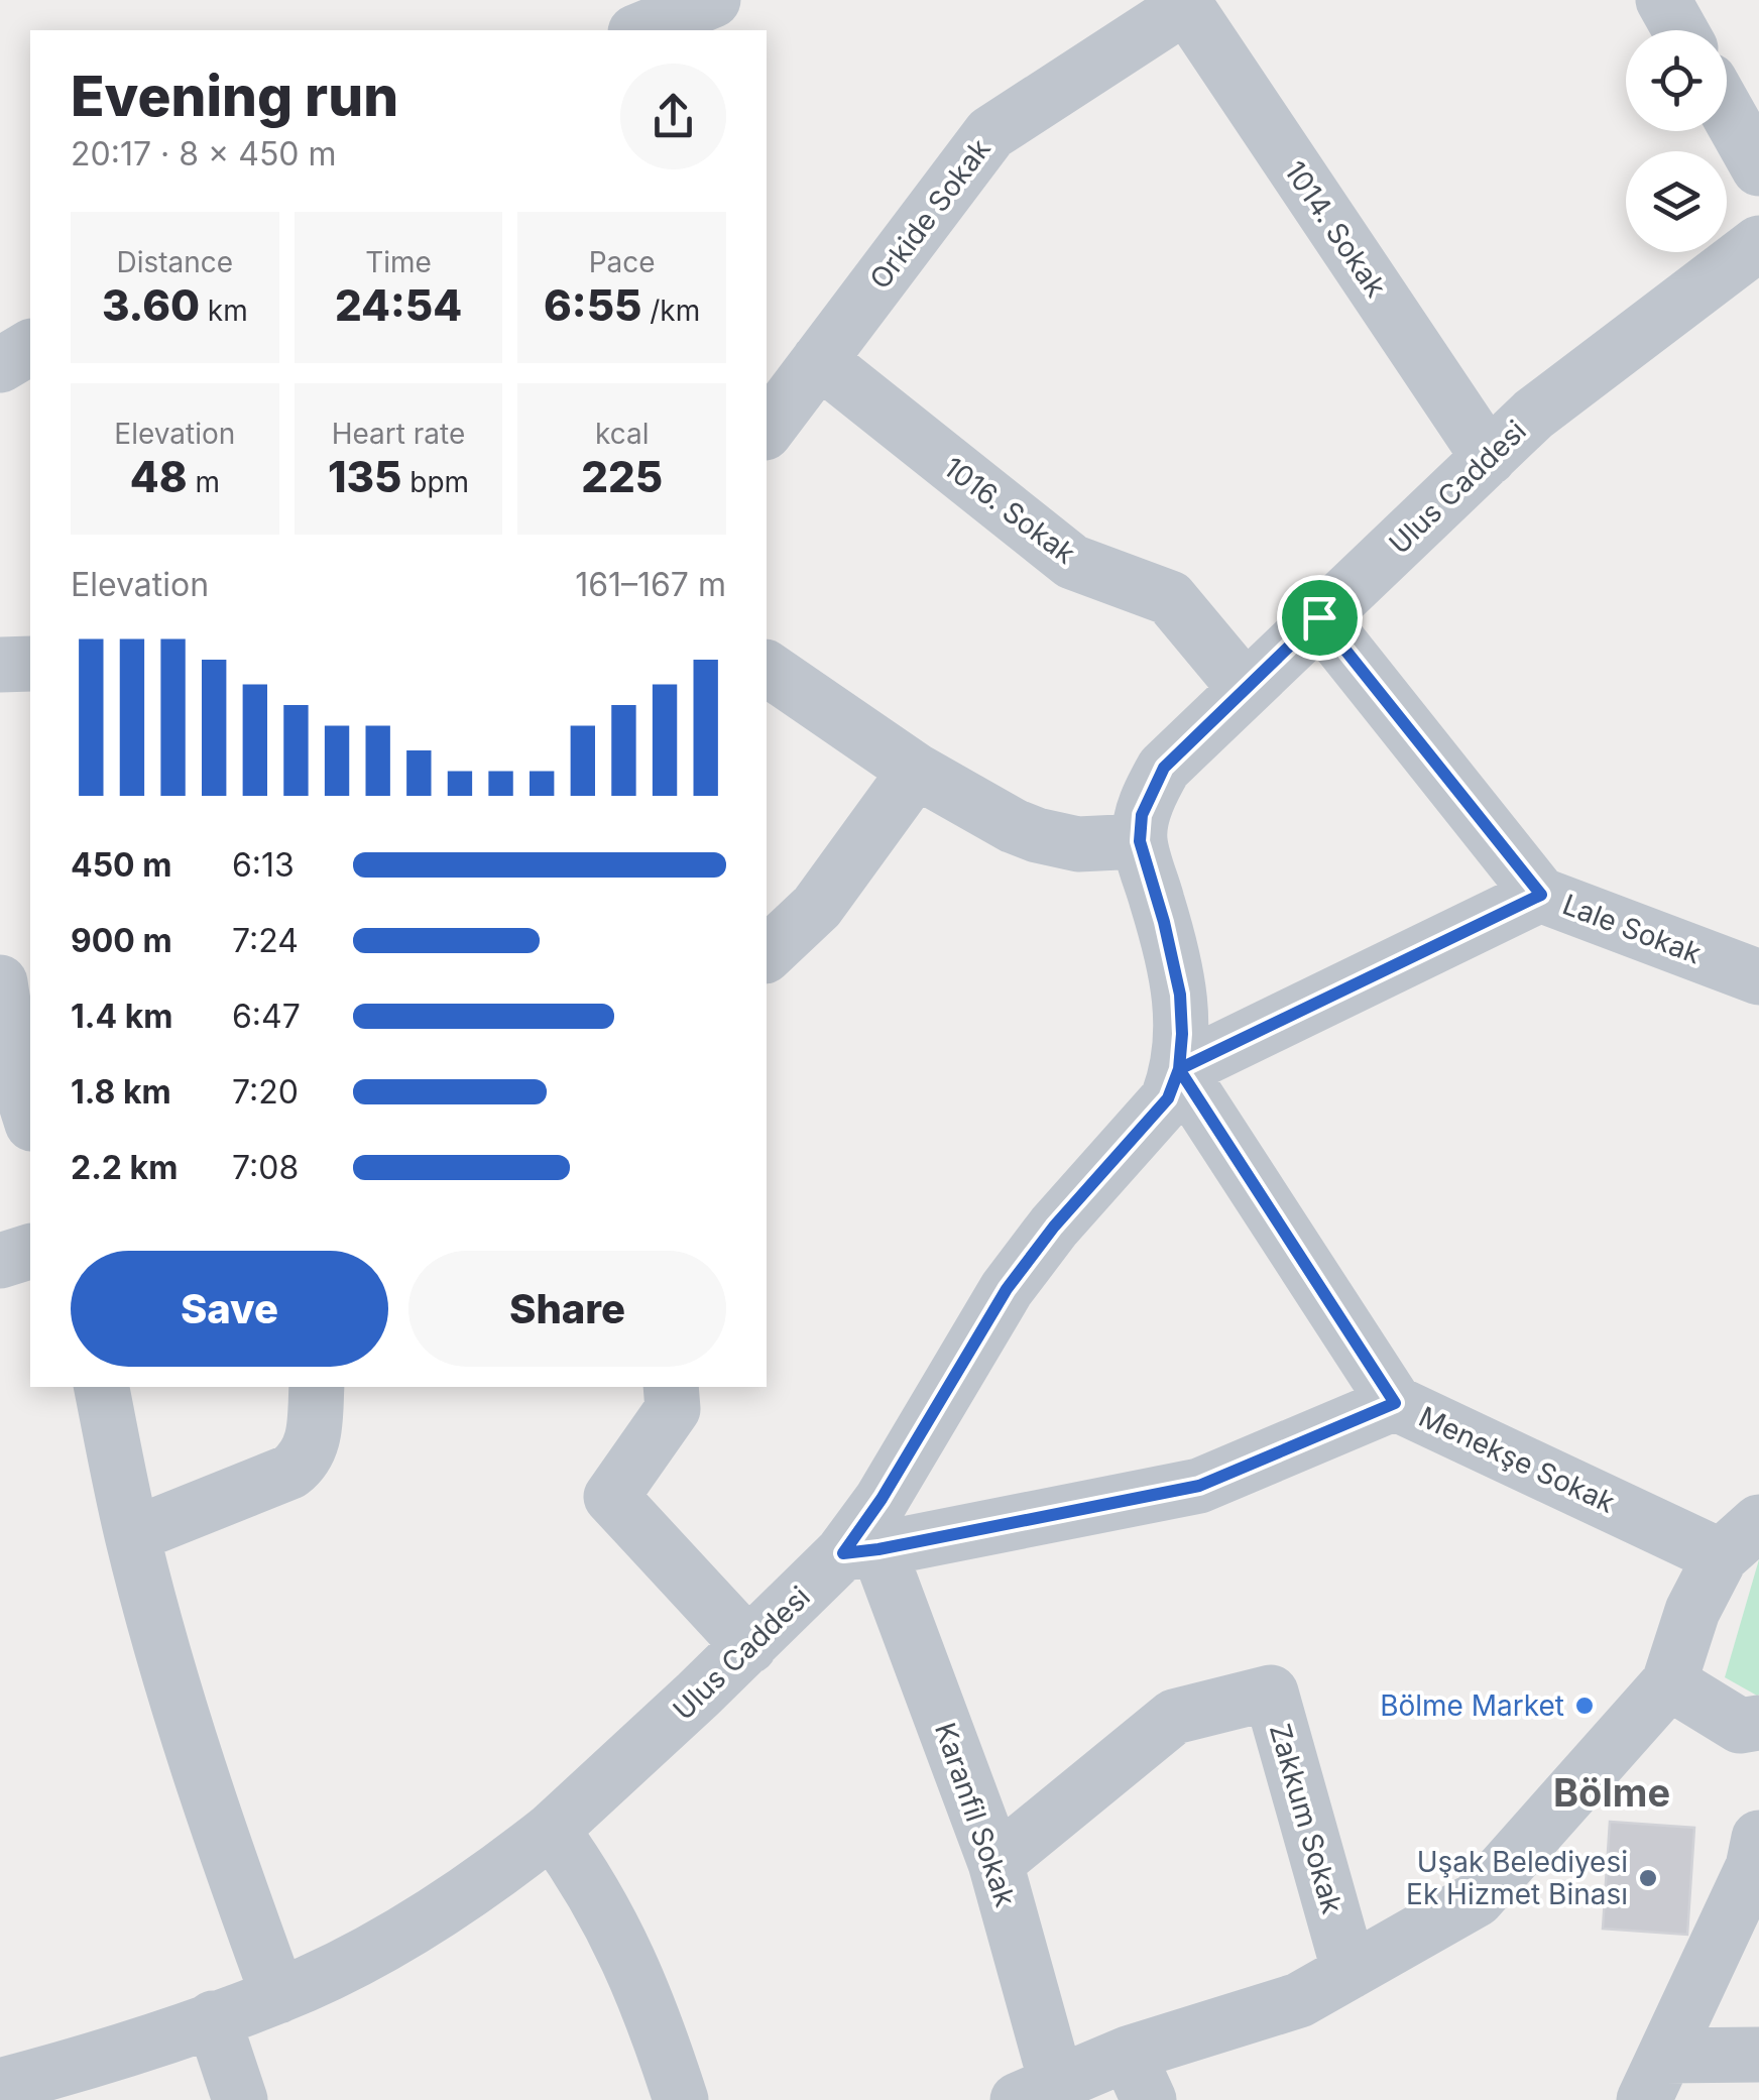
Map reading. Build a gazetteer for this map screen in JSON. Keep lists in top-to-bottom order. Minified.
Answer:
{"streets":{"street":["Orkide Sokak","1014. Sokak","Ulus Caddesi","1016. Sokak","Lale Sokak","Menekşe Sokak","Karanfil Sokak","Zakkum Sokak"]},"crossings":[["Orkide Sokak","1014. Sokak"],["Orkide Sokak","1016. Sokak"],["1014. Sokak","Ulus Caddesi"],["Ulus Caddesi","1016. Sokak"],["Ulus Caddesi","Lale Sokak"],["Ulus Caddesi","Menekşe Sokak"],["Ulus Caddesi","Karanfil Sokak"],["Menekşe Sokak","Karanfil Sokak"],["Karanfil Sokak","Zakkum Sokak"]],"districts":["Bölme"],"places":["Bölme Market","Uşak Belediyesi Ek Hizmet Binası"],"page":{"heading":["Evening run","20:17 · 8 × 450 m"],"stats":[["Distance","3.60 km"],["Time","24:54"],["Pace","6:55 /km"],["Elevation","48 m"],["Heart rate","135 bpm"],["kcal","225"]],"chart":["Elevation","161–167 m"],"list":[{"name":"450 m","note":"6:13"},{"name":"900 m","note":"7:24"},{"name":"1.4 km","note":"6:47"},{"name":"1.8 km","note":"7:20"},{"name":"2.2 km","note":"7:08"}],"buttons":["Save","Share"]}}
